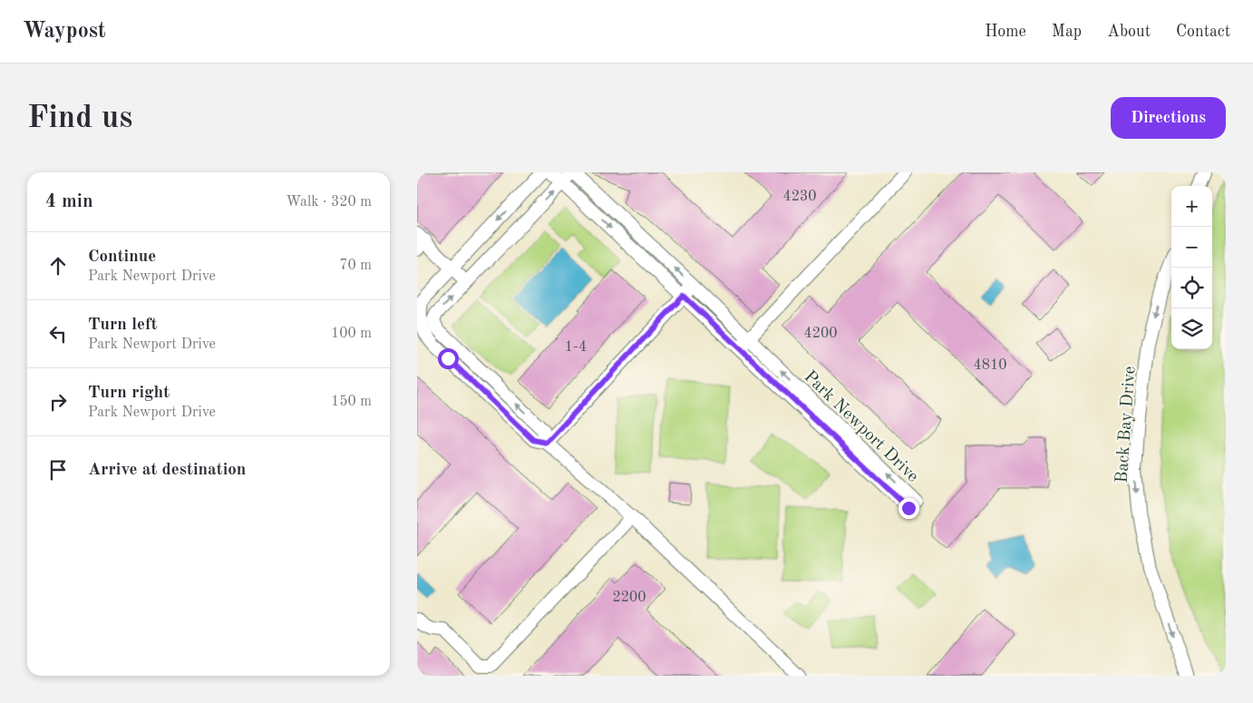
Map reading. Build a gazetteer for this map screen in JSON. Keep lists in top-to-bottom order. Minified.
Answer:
{"streets":{"street":["Back Bay Drive","Park Newport Drive"]},"one_way":["Back Bay Drive"],"house_numbers":["4230","4200","1-4","4810","2200"],"page":{"header":"Waypost","nav":["Home","Map","About","Contact"],"buttons":"Directions","title":"Find us","heading":["4 min","Walk · 320 m"],"map_buttons":["+","−"],"list":[["Continue","Park Newport Drive","70 m"],["Turn left","Park Newport Drive","100 m"],["Turn right","Park Newport Drive","150 m"],"Arrive at destination"]}}
